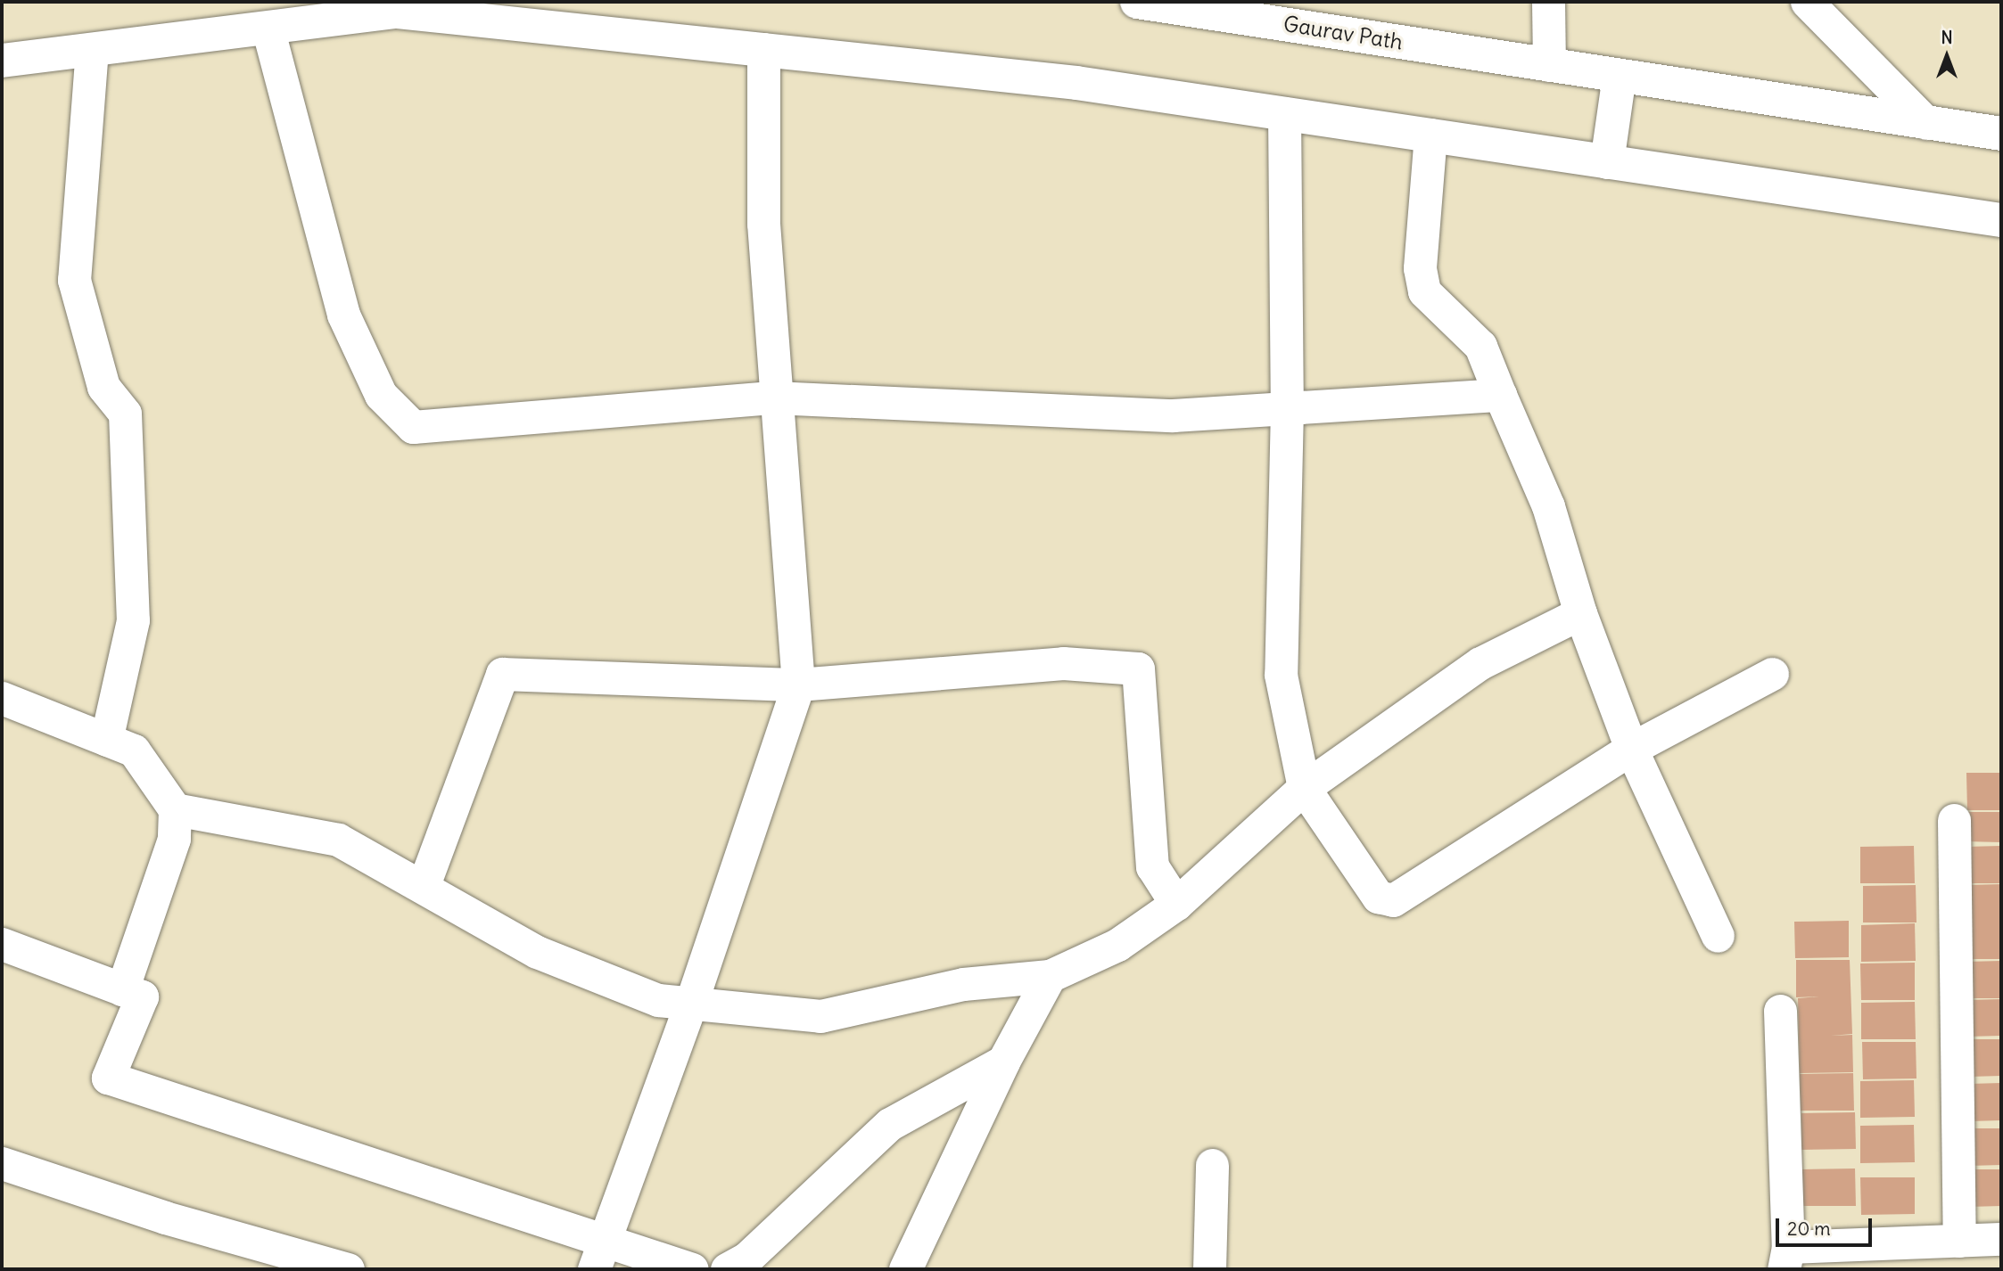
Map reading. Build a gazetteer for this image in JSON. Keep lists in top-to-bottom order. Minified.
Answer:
{"streets":{"main road":["Gaurav Path"]},"scale_bar":"20 m","north":"top"}
